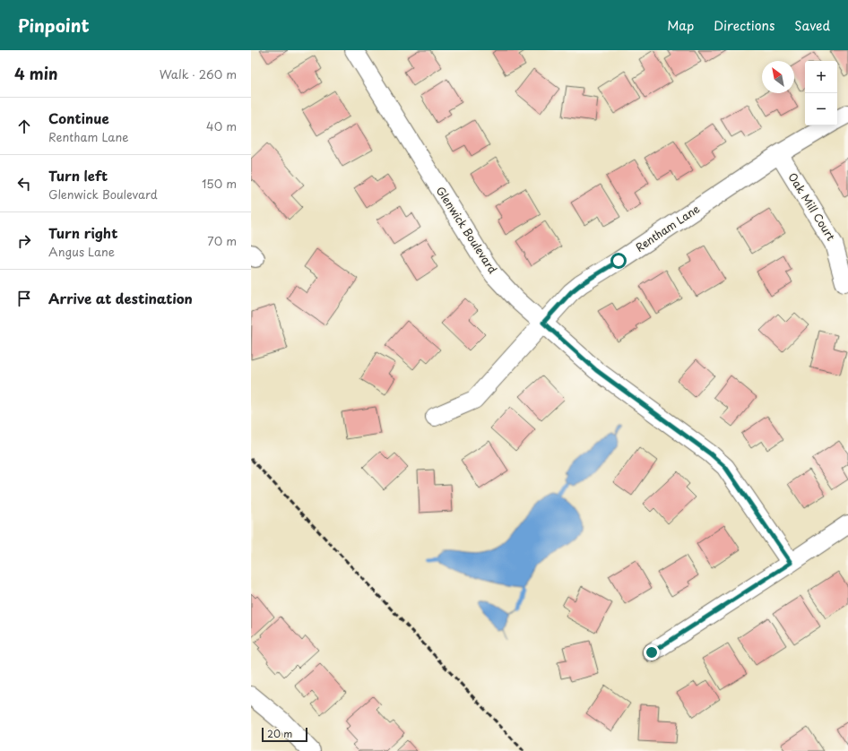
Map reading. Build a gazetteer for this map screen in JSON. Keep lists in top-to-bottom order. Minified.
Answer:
{"streets":{"street":["Oak Mill Court","Rentham Lane","Glenwick Boulevard"]},"crossings":[["Oak Mill Court","Rentham Lane"],["Rentham Lane","Glenwick Boulevard"]],"scale_bar":"20 m","north":"top left","page":{"header":"Pinpoint","nav":["Map","Directions","Saved"],"heading":["4 min","Walk · 260 m"],"map_buttons":["+","−"],"list":[["Continue","Rentham Lane","40 m"],["Turn left","Glenwick Boulevard","150 m"],["Turn right","Angus Lane","70 m"],"Arrive at destination"],"scale":"20 m"}}
